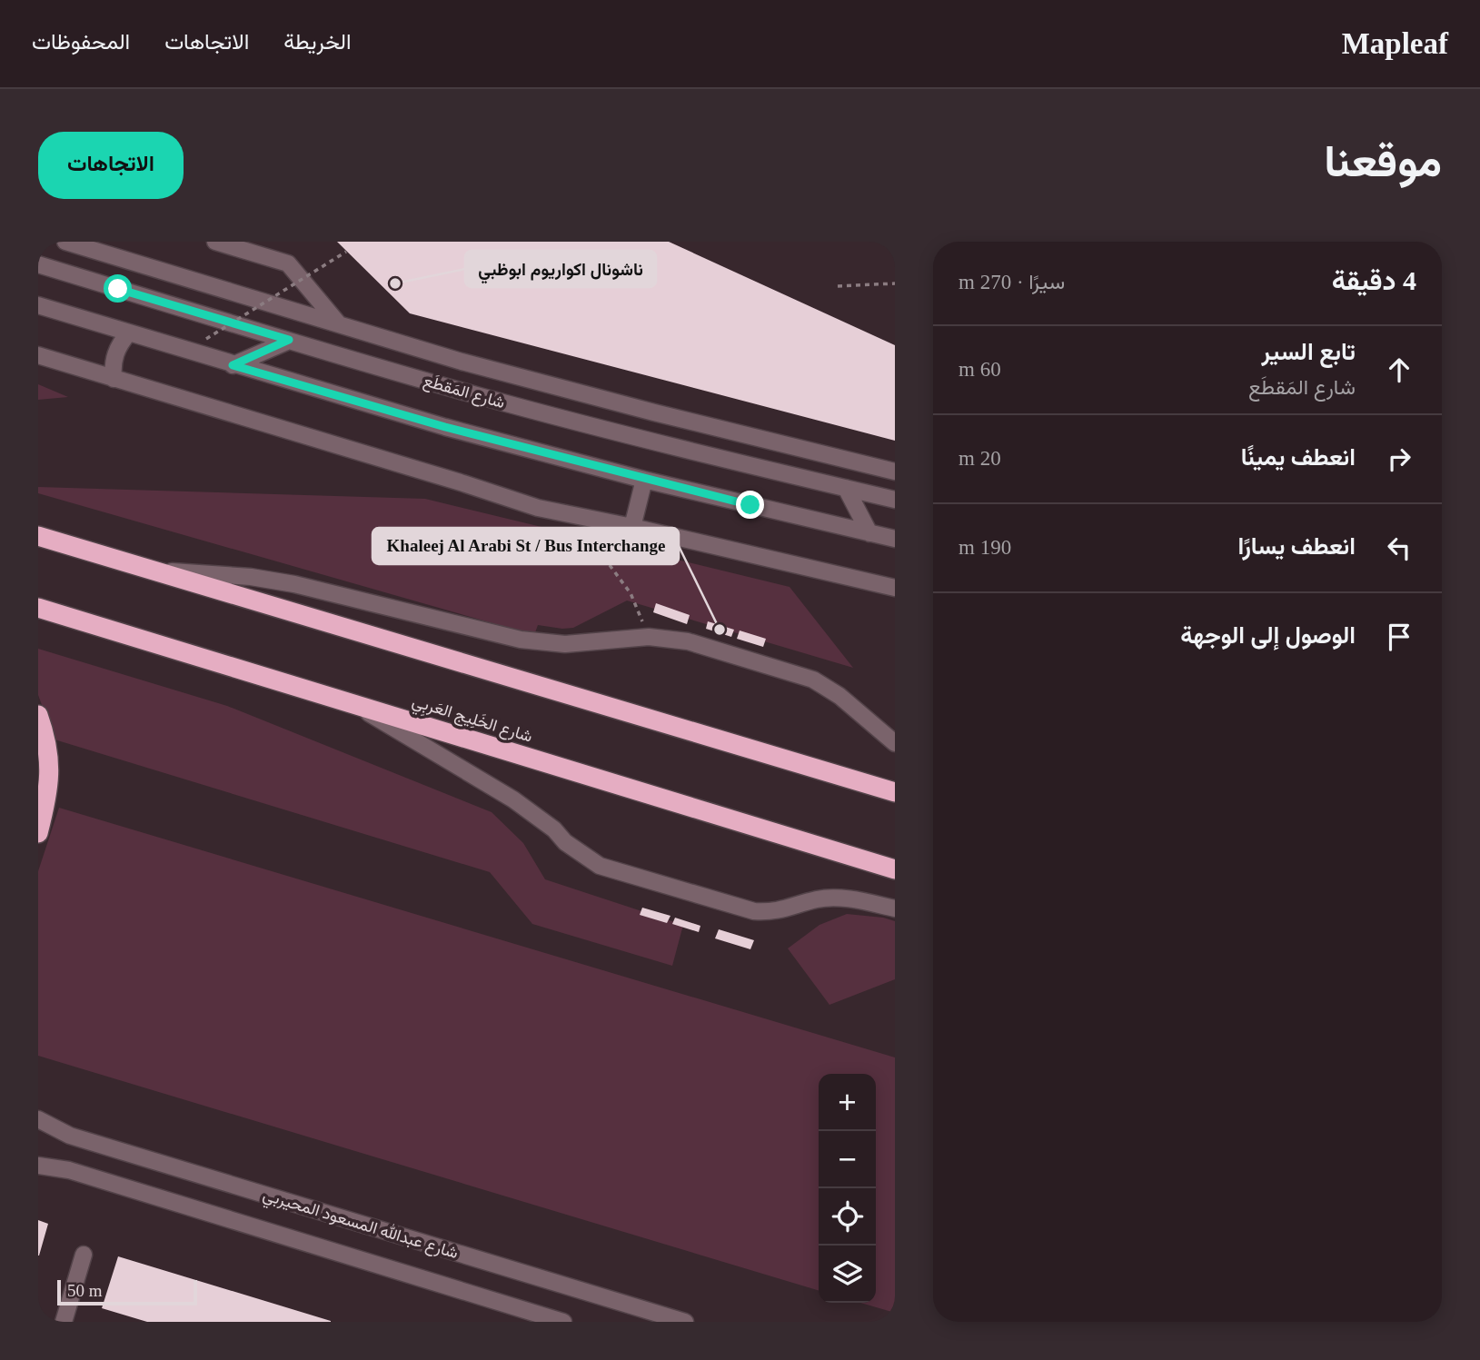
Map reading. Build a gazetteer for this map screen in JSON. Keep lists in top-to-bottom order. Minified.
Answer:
{"streets":{"highway":["شارع الخَلِيج العَربِي"],"street":["شارع المَقطَع","شارع عبدالله المسعود المحيربي"]},"places":["ناشونال اكواريوم ابوظبي","Khaleej Al Arabi St / Bus Interchange"],"scale_bar":"50 m","page":{"header":"Mapleaf","nav":["الخريطة","الاتجاهات","المحفوظات"],"title":"موقعنا","buttons":"الاتجاهات","heading":["4 دقيقة","سيرًا · 270 m"],"list":[["تابع السير","شارع المَقطَع","60 m"],["انعطف يمينًا","20 m"],["انعطف يسارًا","190 m"],"الوصول إلى الوجهة"],"map_buttons":["+","−"],"scale":"50 m"}}
